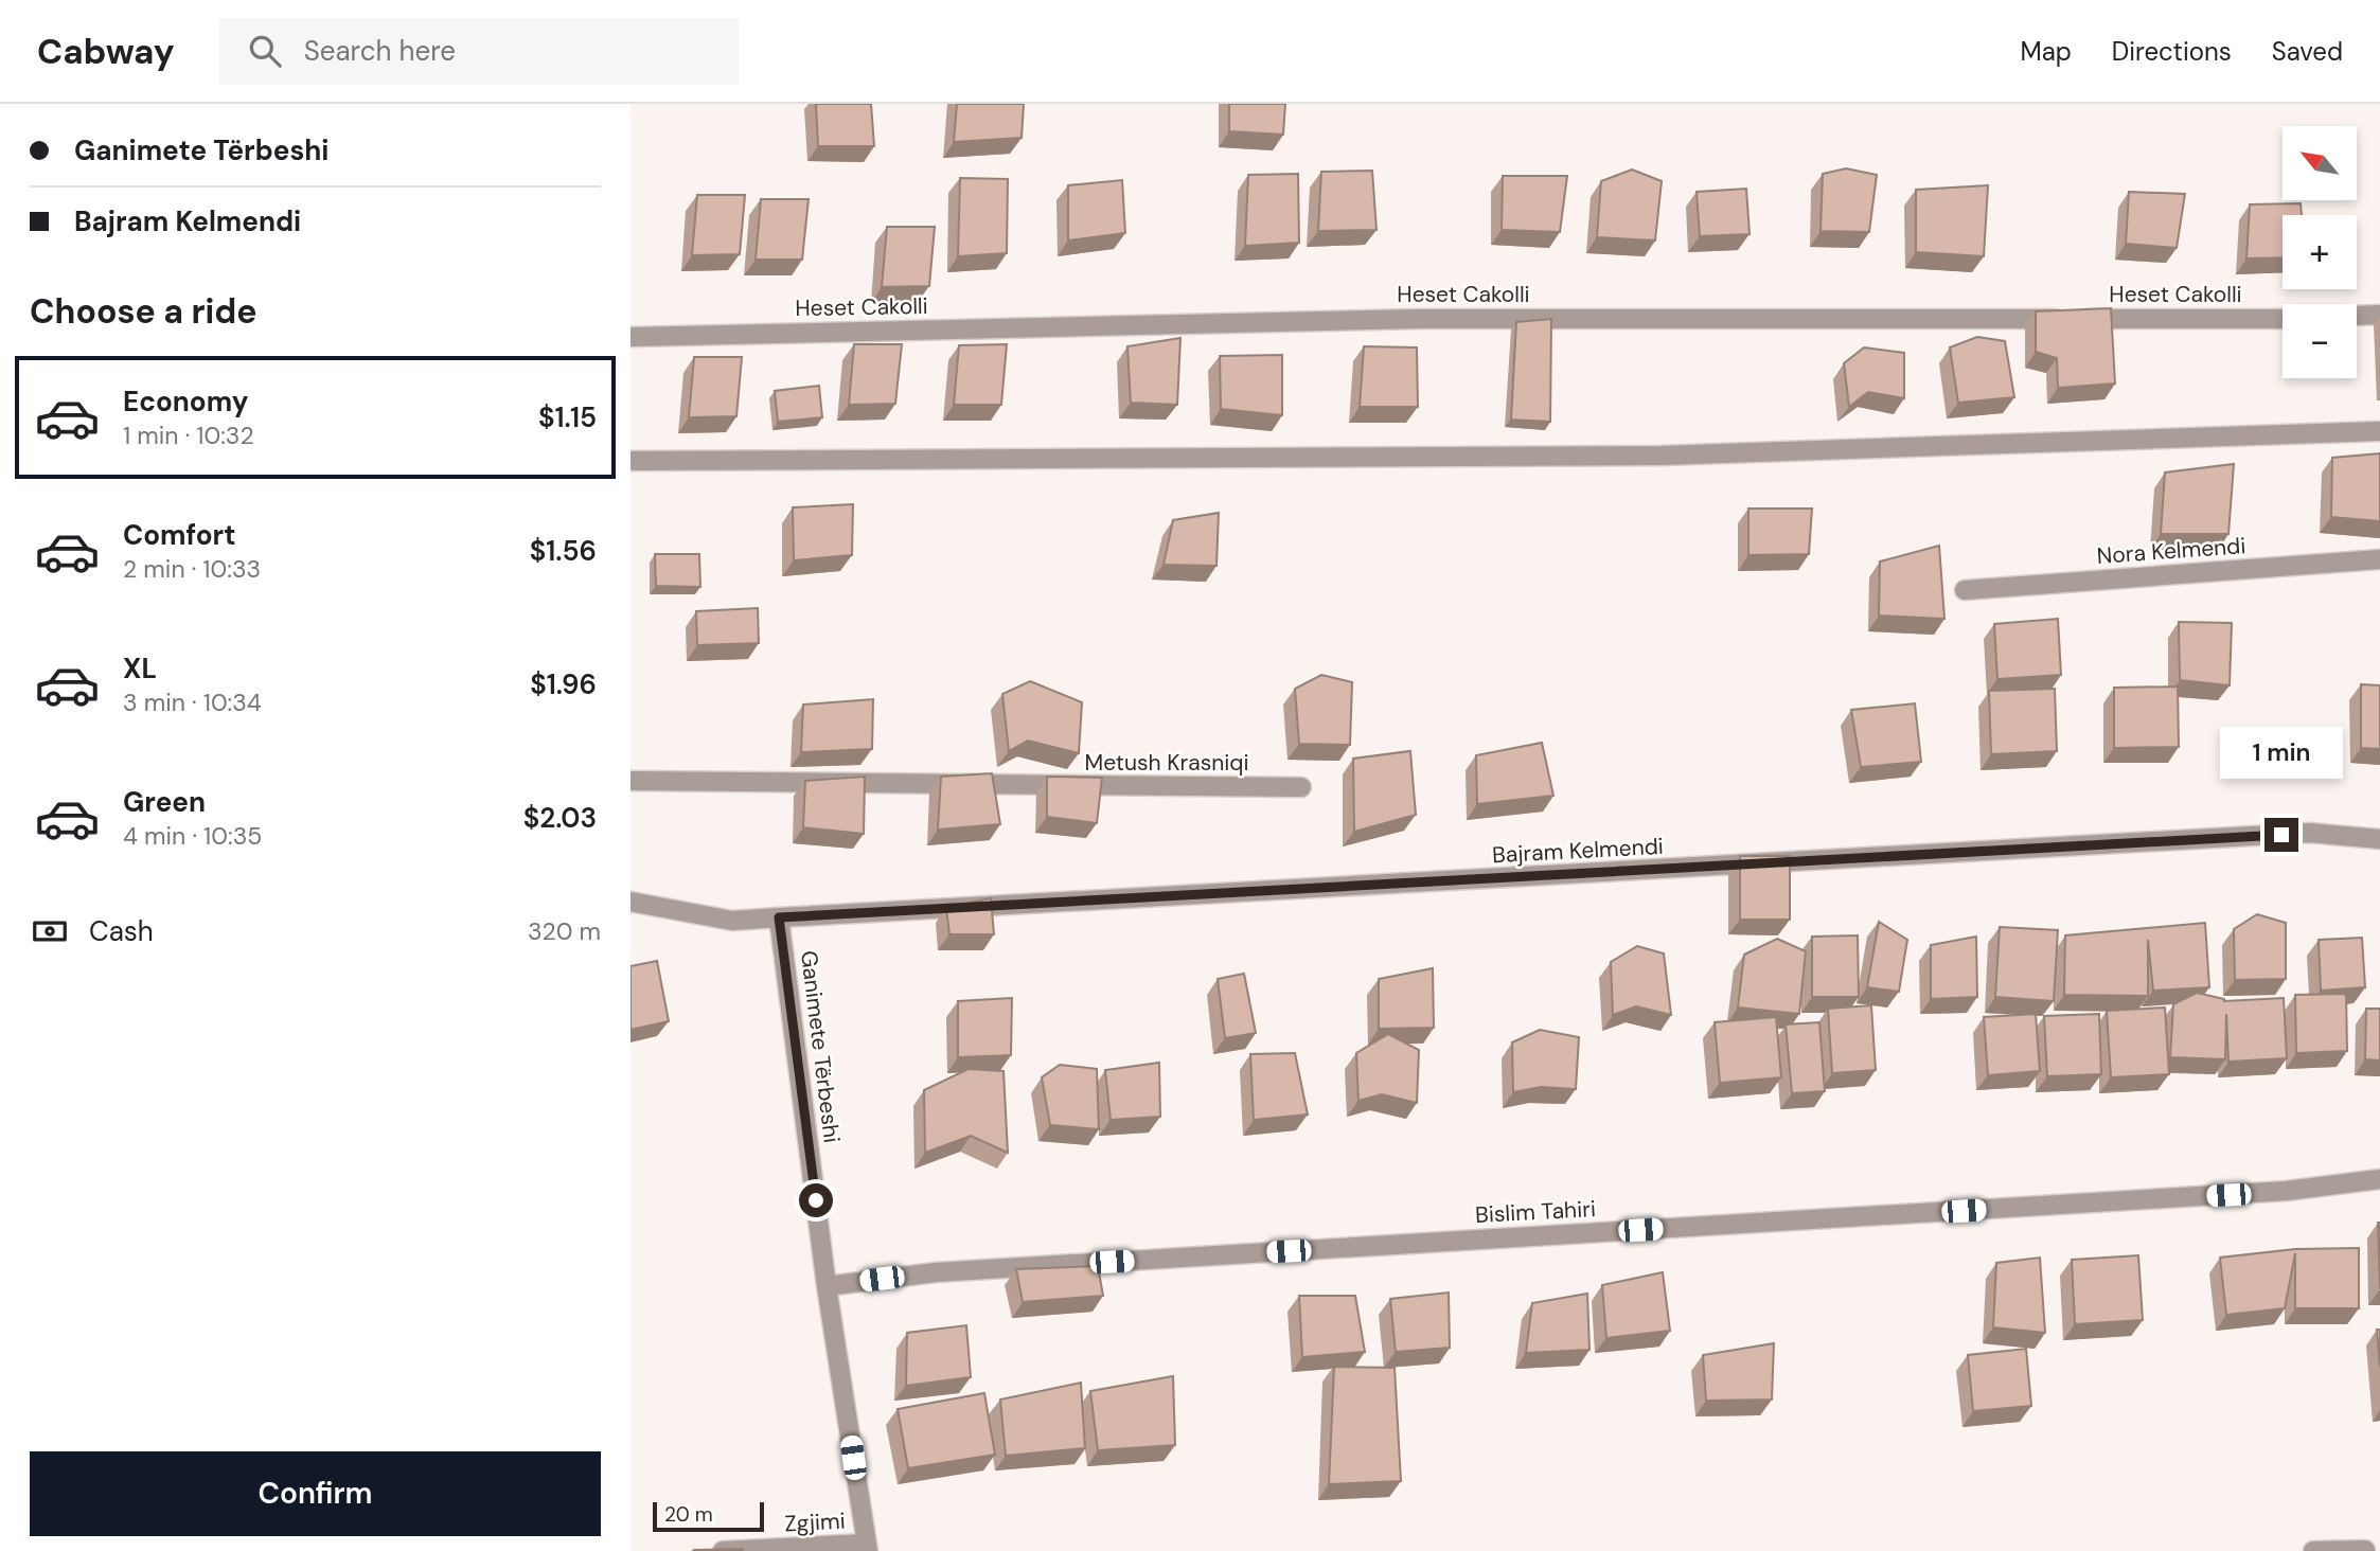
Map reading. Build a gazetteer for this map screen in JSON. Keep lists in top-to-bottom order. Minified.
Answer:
{"streets":{"street":["Heset Cakolli","Nora Kelmendi","Metush Krasniqi","Bajram Kelmendi","Ganimete Tërbeshi","Bislim Tahiri","Zgjimi"]},"crossings":[["Bajram Kelmendi","Ganimete Tërbeshi"],["Ganimete Tërbeshi","Bislim Tahiri"],["Ganimete Tërbeshi","Zgjimi"]],"scale_bar":"20 m","north":"top left","page":{"header":"Cabway","search":"Search here","nav":["Map","Directions","Saved"],"banner":["Ganimete Tërbeshi","Bajram Kelmendi"],"map_buttons":["+","−"],"heading":"Choose a ride","list":[{"name":"Economy","note":"1 min · 10:32","value":"$1.15"},{"name":"Comfort","note":"2 min · 10:33","value":"$1.56"},{"name":"XL","note":"3 min · 10:34","value":"$1.96"},{"name":"Green","note":"4 min · 10:35","value":"$2.03"}],"bubble":"1 min","pay":["Cash","320 m"],"buttons":"Confirm","scale":"20 m"}}
